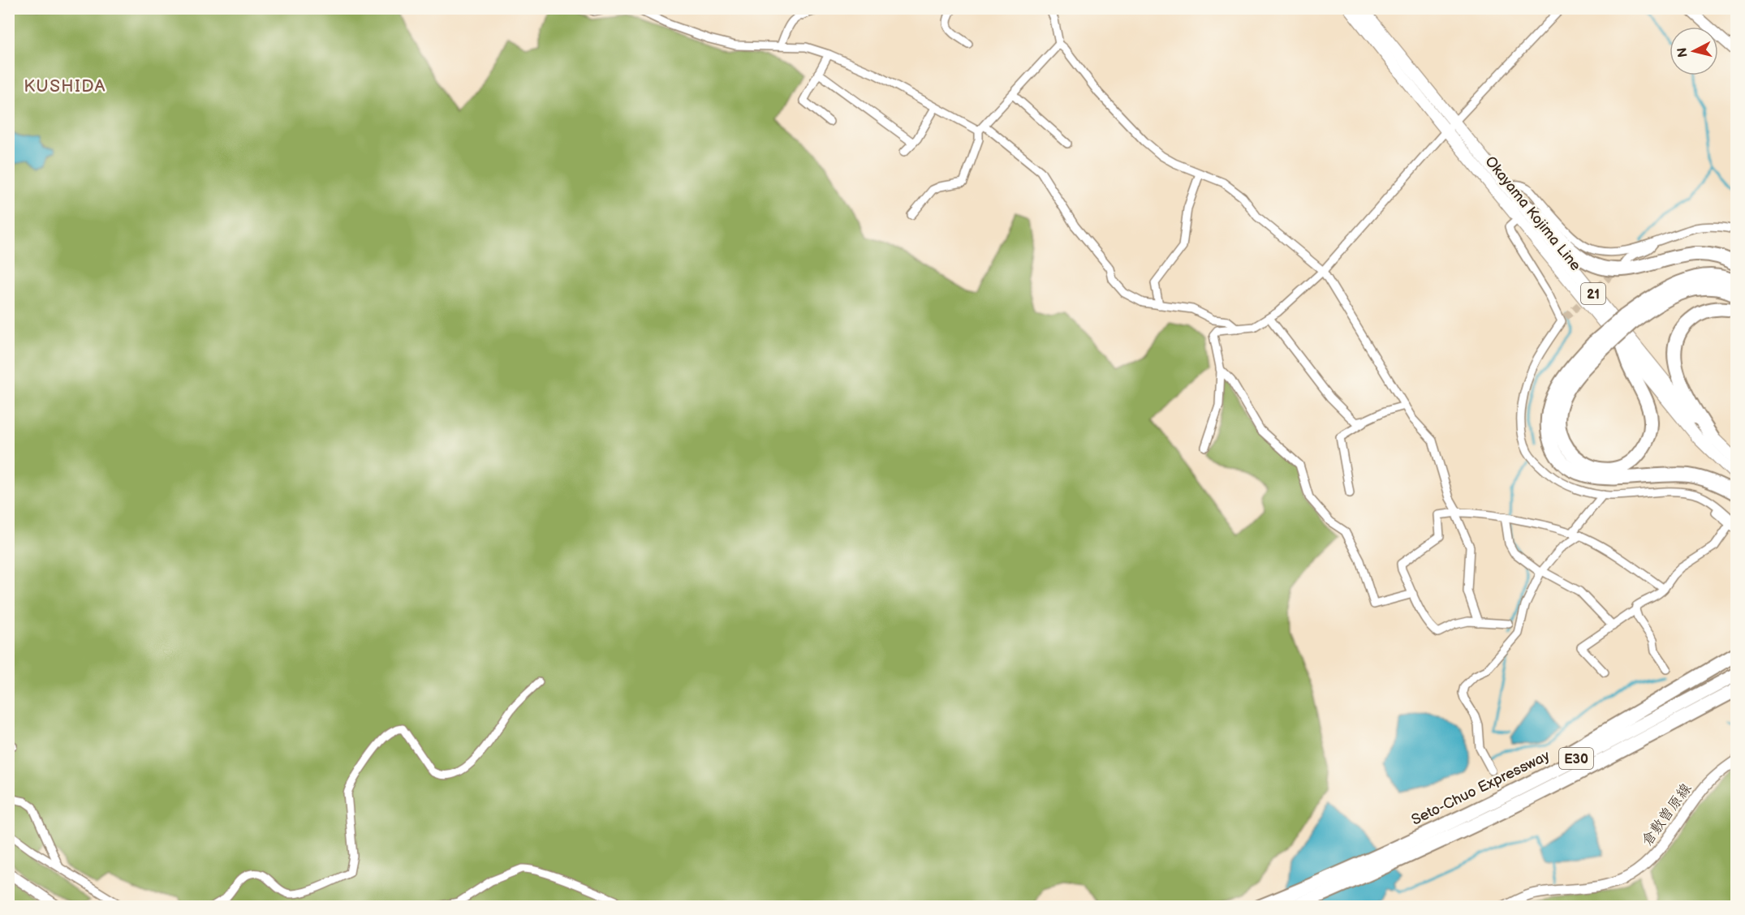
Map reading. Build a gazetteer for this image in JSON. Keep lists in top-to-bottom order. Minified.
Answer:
{"streets":{"highway":["E30","Seto-Chuo Expressway"],"main road":["Okayama Kojima Line","21"],"street":["倉敷曽原線"]},"districts":["KUSHIDA"],"north":"left"}
